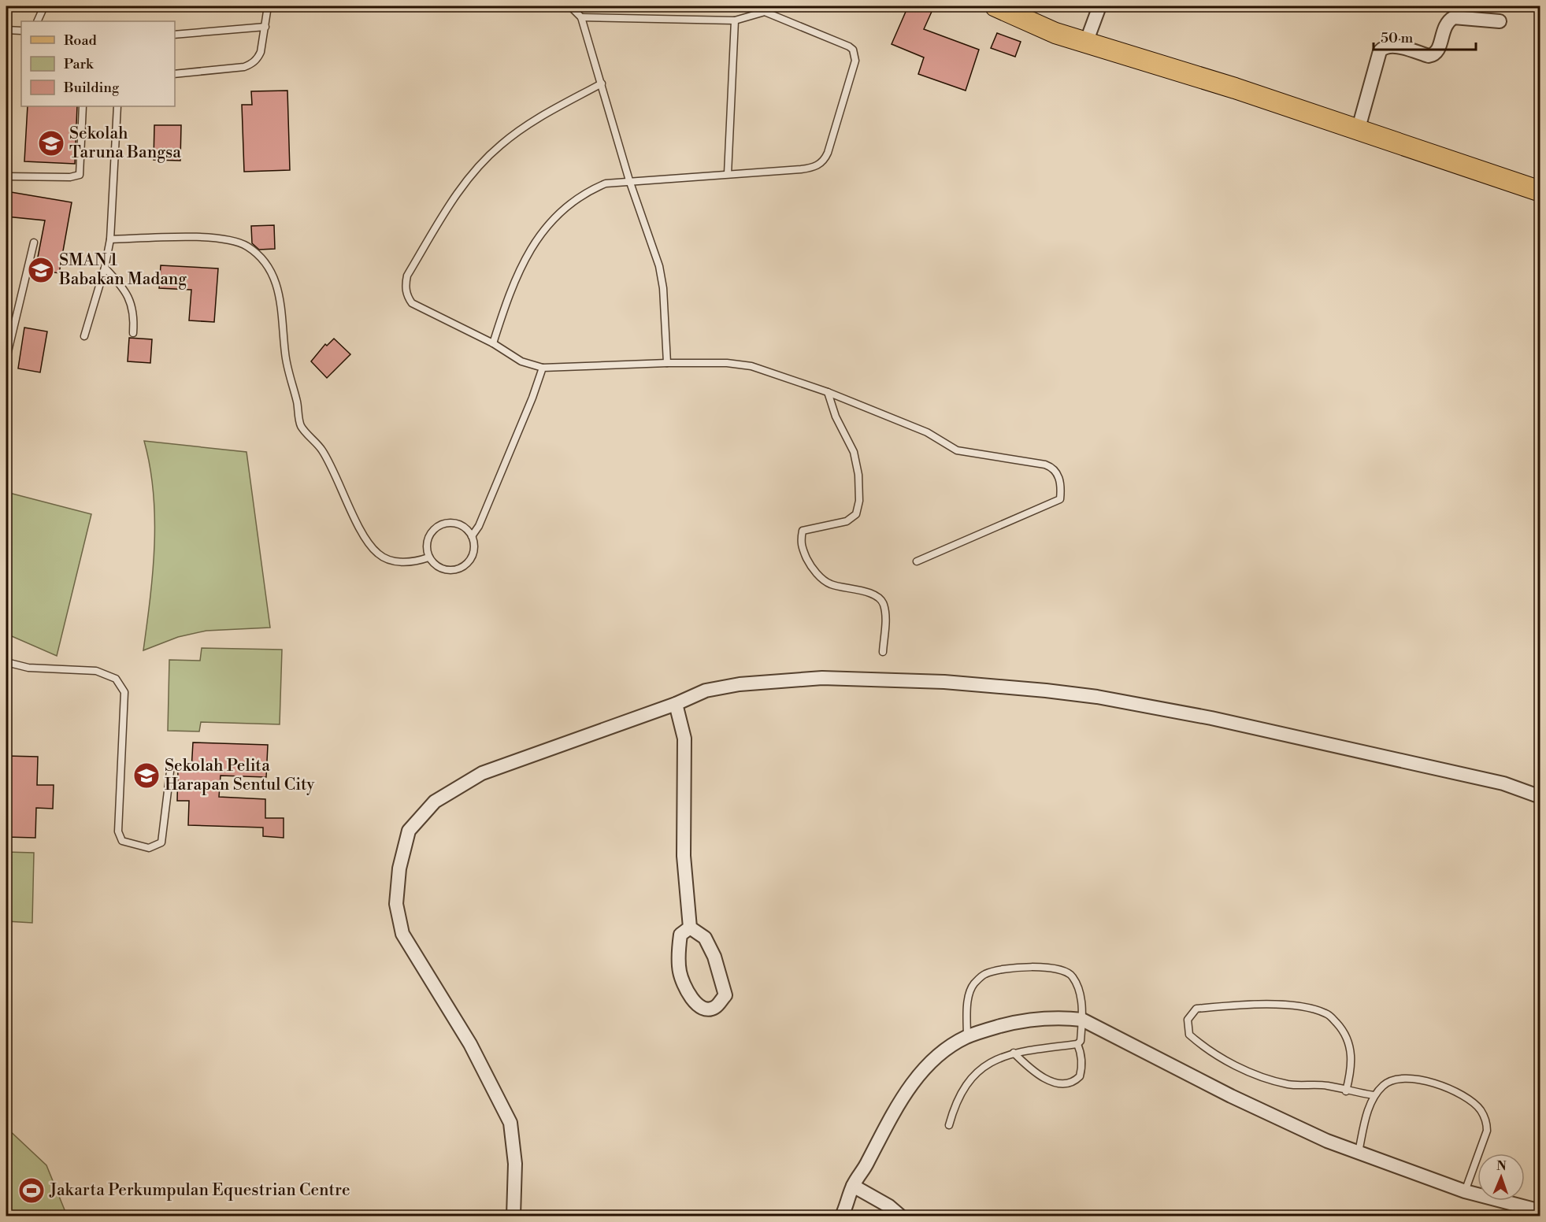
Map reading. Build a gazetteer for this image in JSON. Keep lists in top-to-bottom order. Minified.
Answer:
{"places":{"school or university":["Sekolah Taruna Bangsa","SMAN 1 Babakan Madang","Sekolah Pelita Harapan Sentul City"],"sports":["Jakarta Perkumpulan Equestrian Centre"]},"legend":["Road","Park","Building"],"scale_bar":"50 m","north":"top"}
